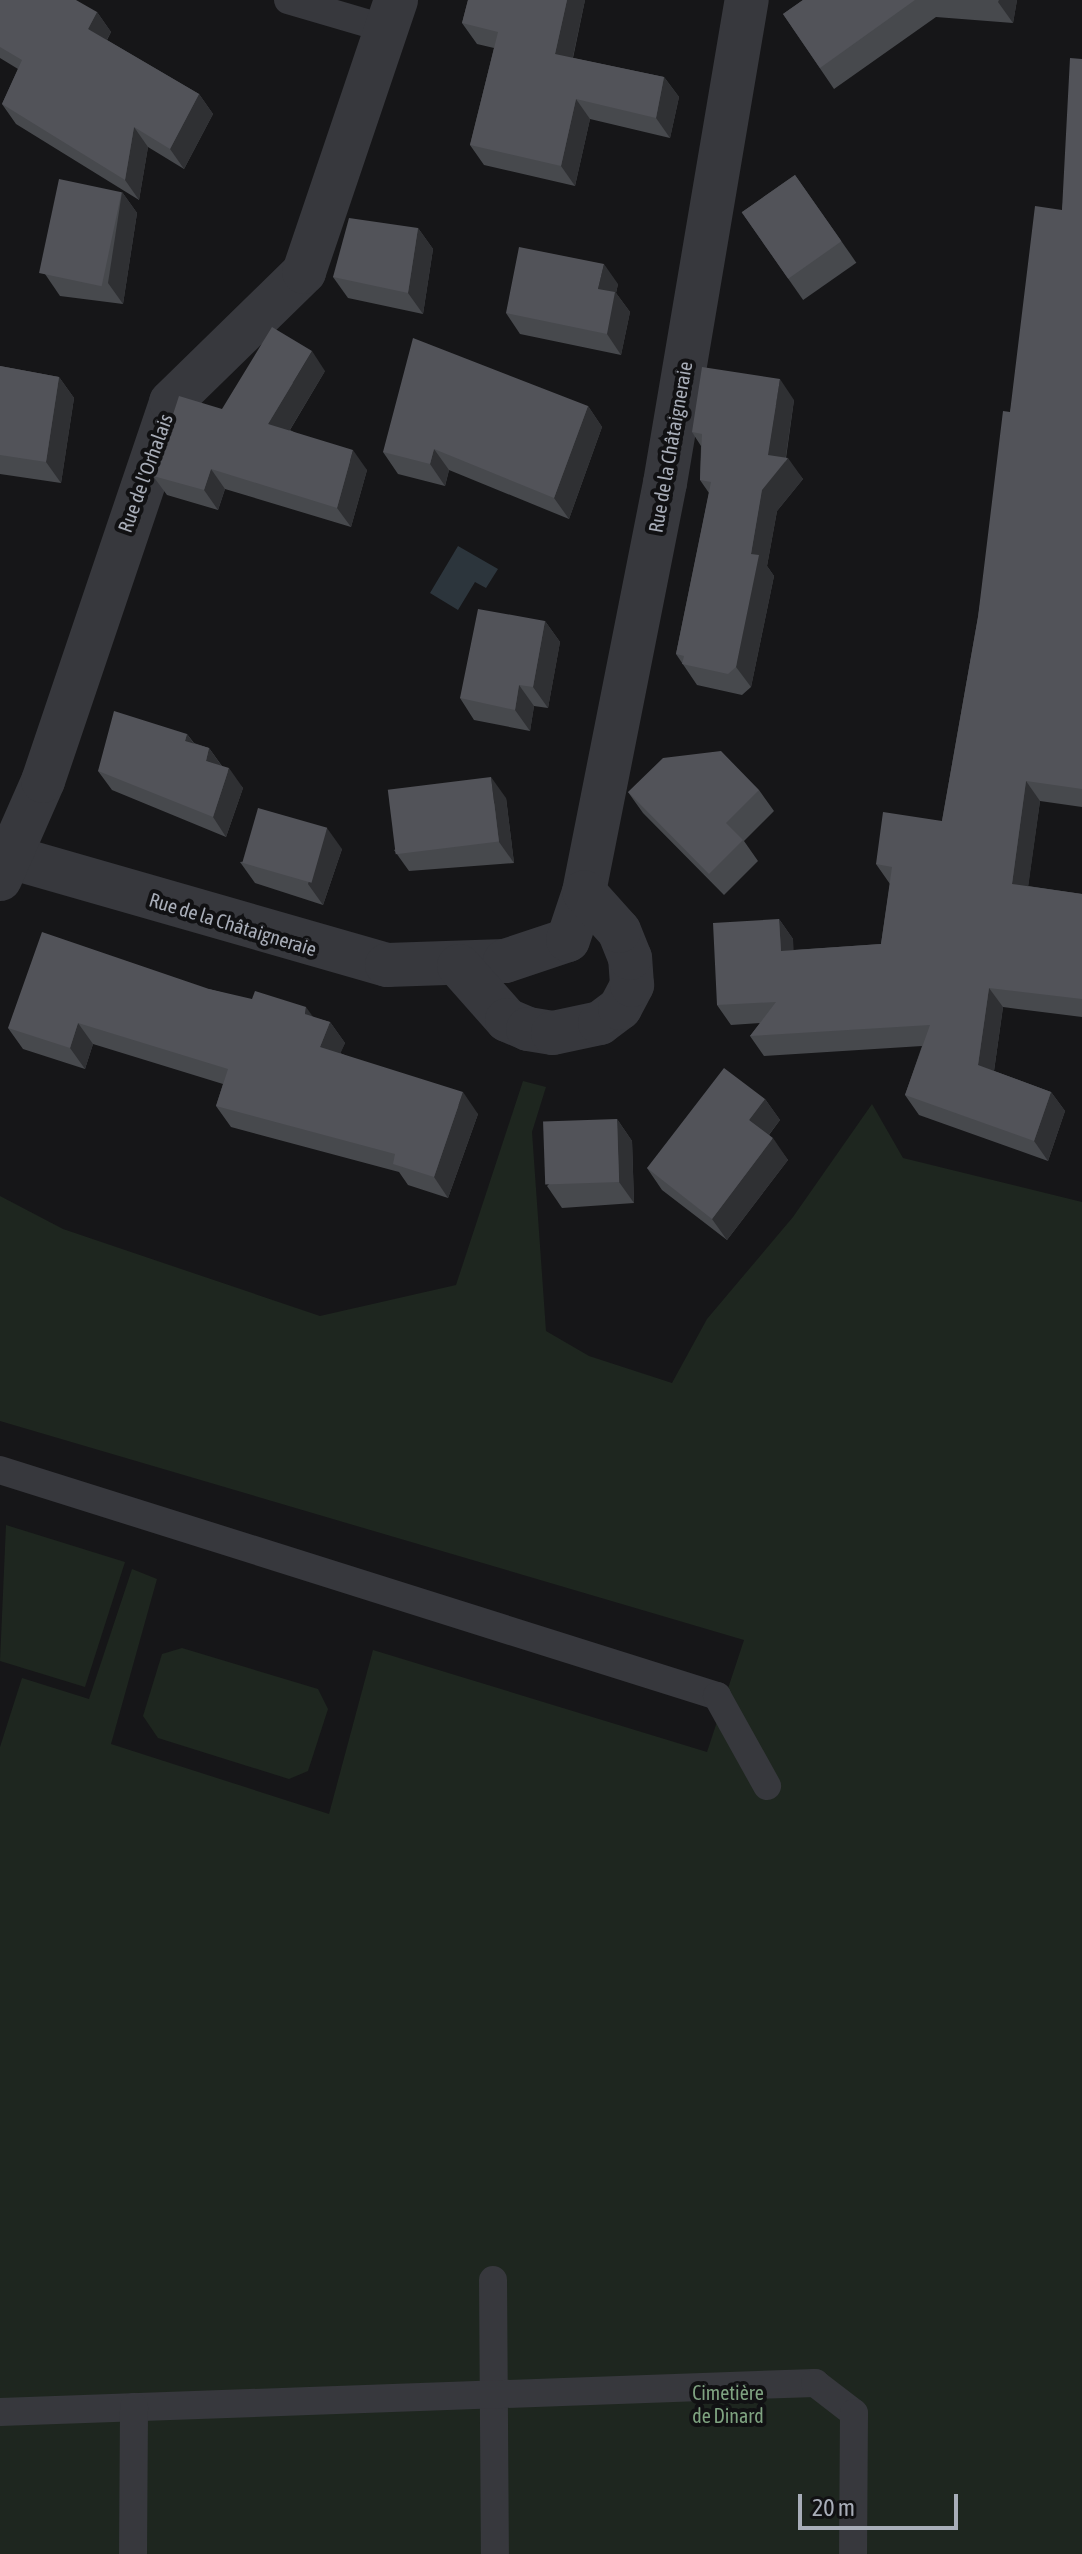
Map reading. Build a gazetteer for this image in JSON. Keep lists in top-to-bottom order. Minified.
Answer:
{"streets":{"street":["Rue de la Châtaigneraie","Rue de l'Orhalais"]},"crossings":[["Rue de la Châtaigneraie","Rue de l'Orhalais"]],"parks":["Cimetière de Dinard"],"scale_bar":"20 m"}
